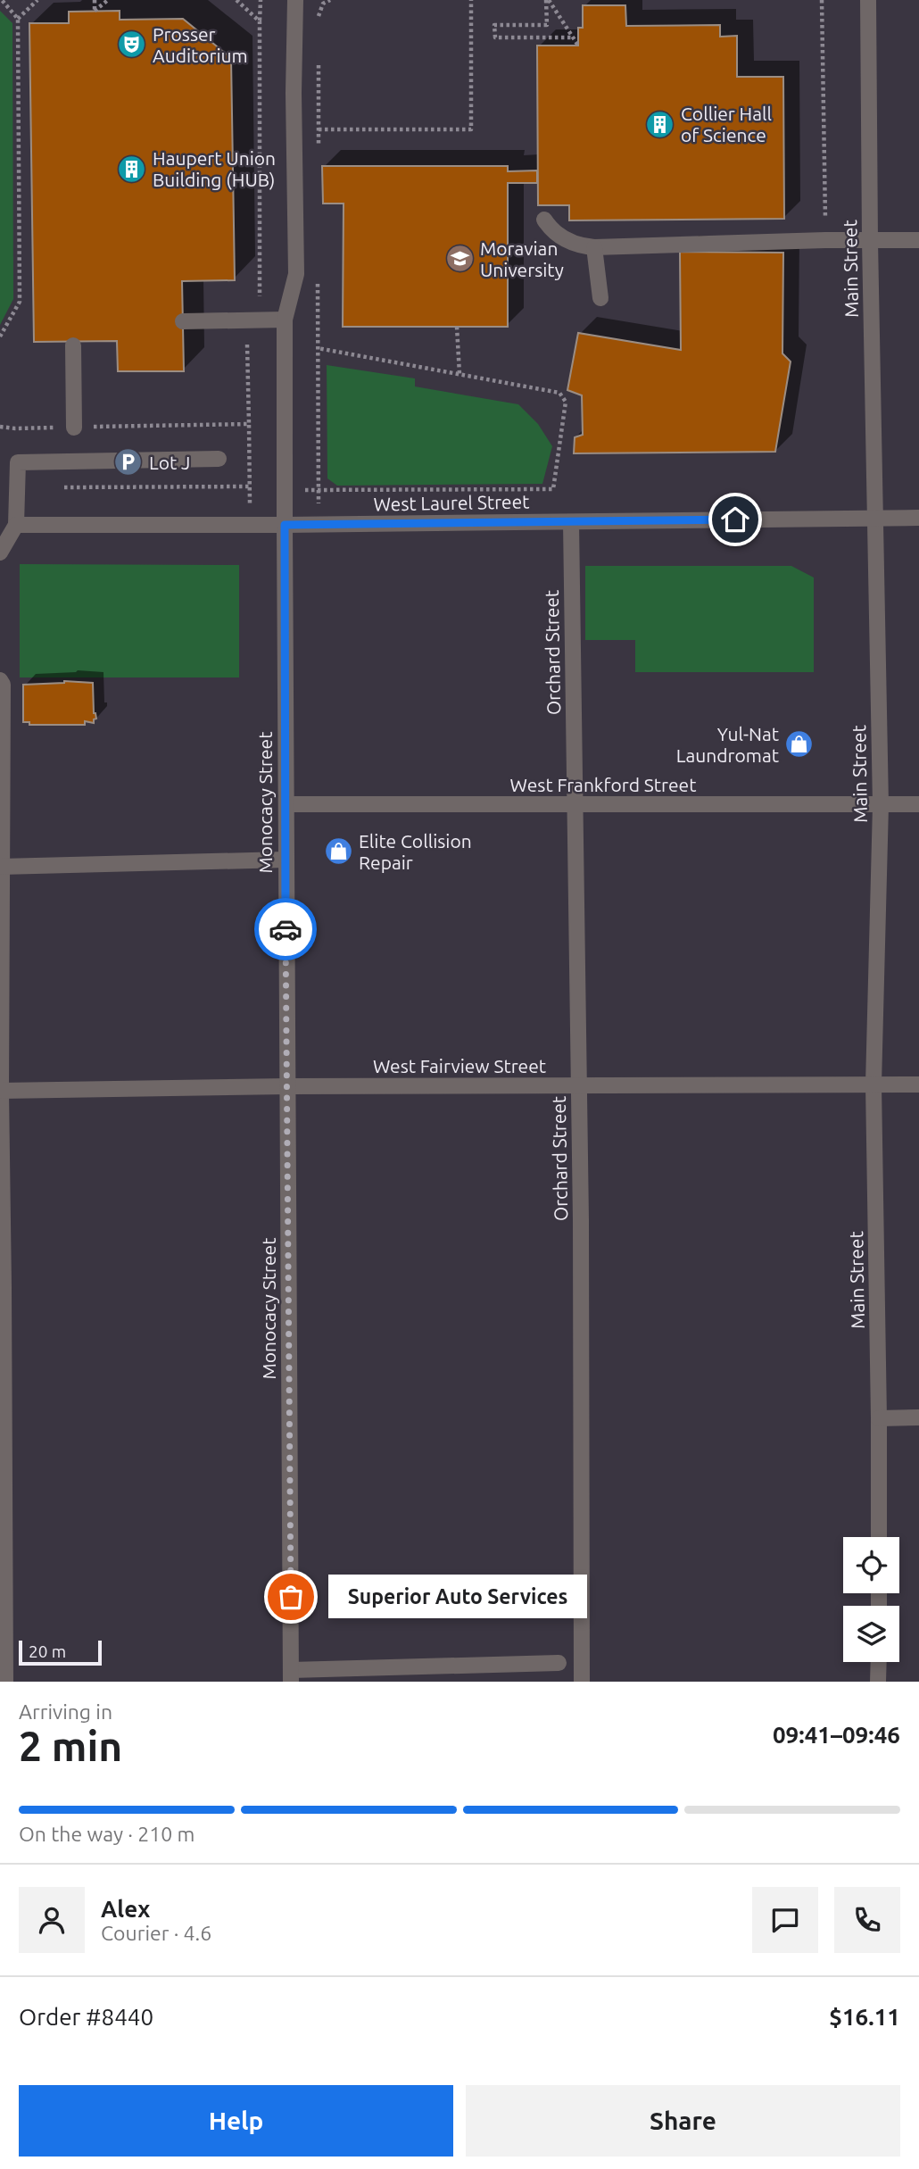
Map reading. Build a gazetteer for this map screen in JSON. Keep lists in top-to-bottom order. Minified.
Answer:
{"streets":{"street":["Main Street","West Laurel Street","Orchard Street","West Frankford Street","Monocacy Street","West Fairview Street"]},"crossings":[["Main Street","West Laurel Street"],["Main Street","West Frankford Street"],["Main Street","West Fairview Street"],["West Laurel Street","Orchard Street"],["West Laurel Street","Monocacy Street"],["Orchard Street","West Frankford Street"],["Orchard Street","West Fairview Street"],["West Frankford Street","Monocacy Street"],["Monocacy Street","West Fairview Street"]],"places":{"theatre":["Prosser Auditorium"],"building":["Collier Hall of Science","Haupert Union Building (HUB)"],"school or university":["Moravian University"],"parking":["Lot J"],"shop":["Yul-Nat Laundromat","Elite Collision Repair"],"other":["Superior Auto Services"]},"scale_bar":"20 m","page":{"bubble":"Superior Auto Services","scale":"20 m","heading":["2 min","Arriving in","09:41–09:46"],"panel":["Alex","Courier · 4.6","Order #8440","$16.11"],"bar":"On the way · 210 m","buttons":["Help","Share"]}}
